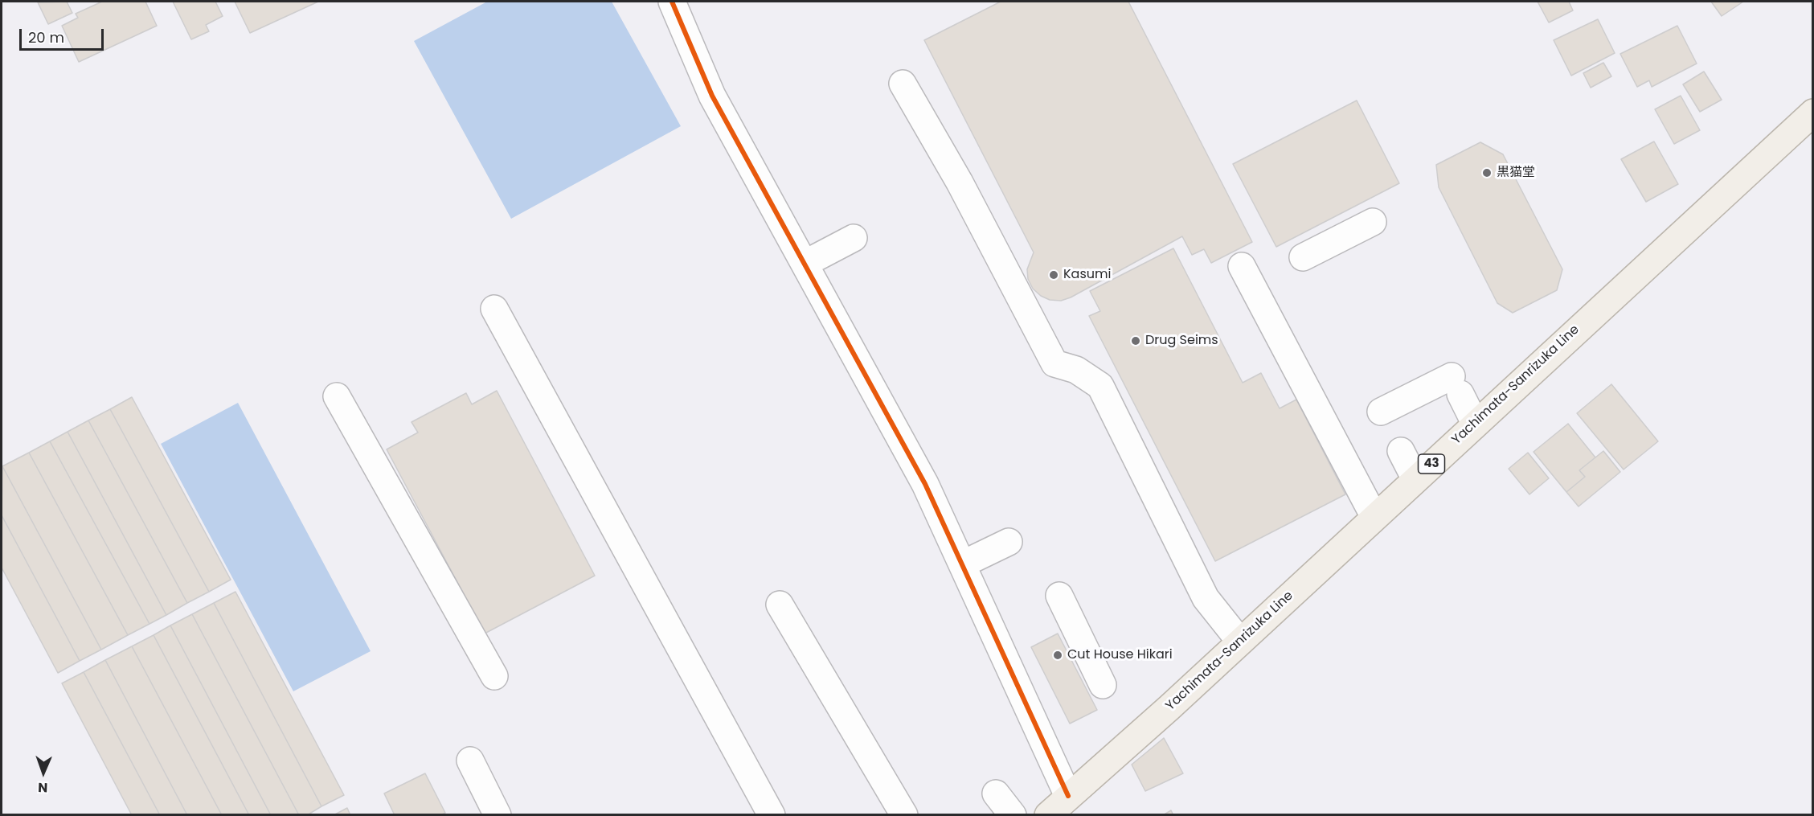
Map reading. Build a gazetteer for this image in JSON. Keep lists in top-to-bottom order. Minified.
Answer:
{"streets":{"main road":["Yachimata-Sanrizuka Line","43"]},"places":["黒猫堂","Kasumi","Drug Seims","Cut House Hikari"],"scale_bar":"20 m","north":"bottom"}
